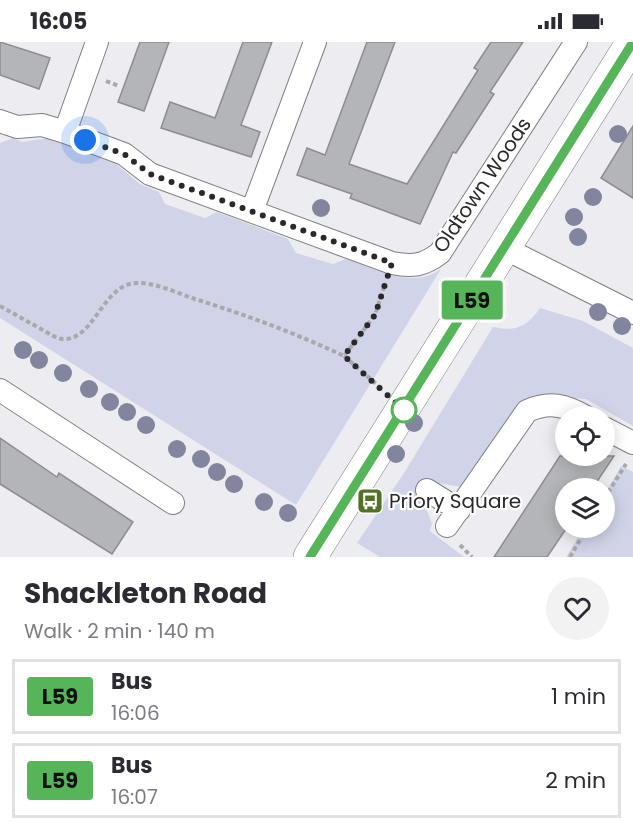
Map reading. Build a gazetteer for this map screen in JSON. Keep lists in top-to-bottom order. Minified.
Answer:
{"streets":{"street":["Oldtown Woods"]},"places":{"bus stop":["Priory Square"]},"lines":["bus line L59"],"page":{"status":"16:05","on_map":"L59","heading":["Shackleton Road","Walk · 2 min · 140 m"],"list":[{"mark":"L59","name":"Bus","note":"16:06","value":"1 min"},{"mark":"L59","name":"Bus","note":"16:07","value":"2 min"}]}}
